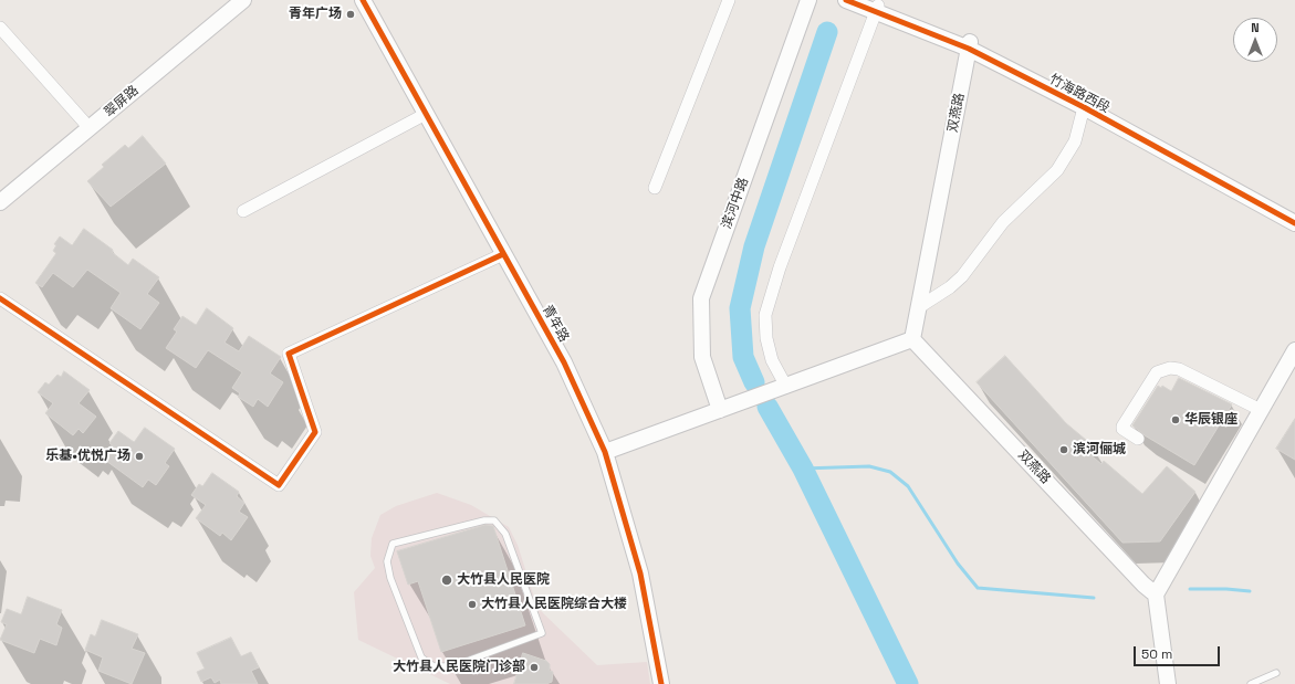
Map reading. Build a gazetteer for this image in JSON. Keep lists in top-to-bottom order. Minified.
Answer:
{"streets":{"street":["竹海路西段","翠屏路","双燕路","滨河中路","青年路"]},"crossings":[["竹海路西段","双燕路"]],"places":["青年广场","华辰银座","滨河俪城","乐基•优悦广场","大竹县人民医院","大竹县人民医院综合大楼","大竹县人民医院门诊部"],"scale_bar":"50 m","north":"top"}
